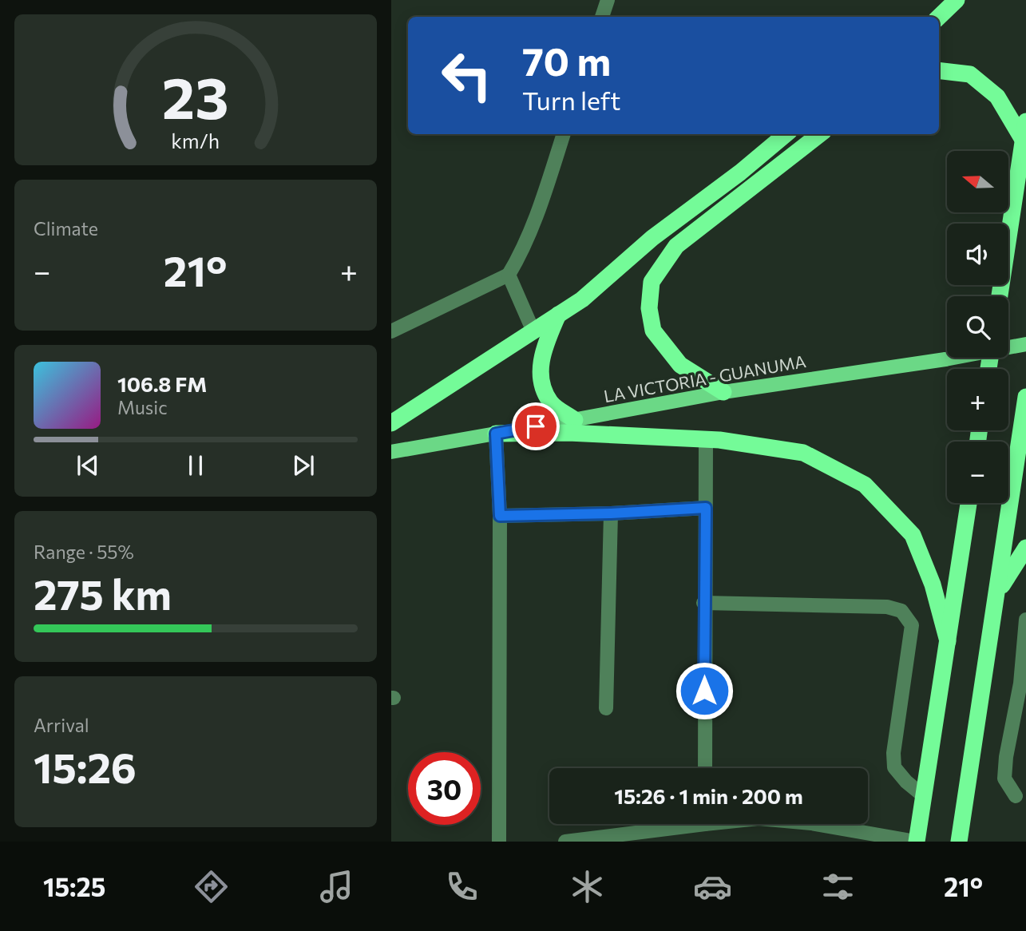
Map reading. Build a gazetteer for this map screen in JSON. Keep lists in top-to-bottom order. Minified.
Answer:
{"streets":{"main road":["LA VICTORIA - GUANUMA"]},"north":"left","page":{"turn":["70 m","Turn left"],"map_buttons":["+","−"],"tile":["Climate",["Range · 55%","275 km"],["Arrival","15:26"]],"heat":["−","21°","+"],"song":["106.8 FM","Music"],"limit":"30","trip":"15:26 · 1 min · 200 m","tabs":["15:25","21°"],"gauge":["23","km/h"]}}
